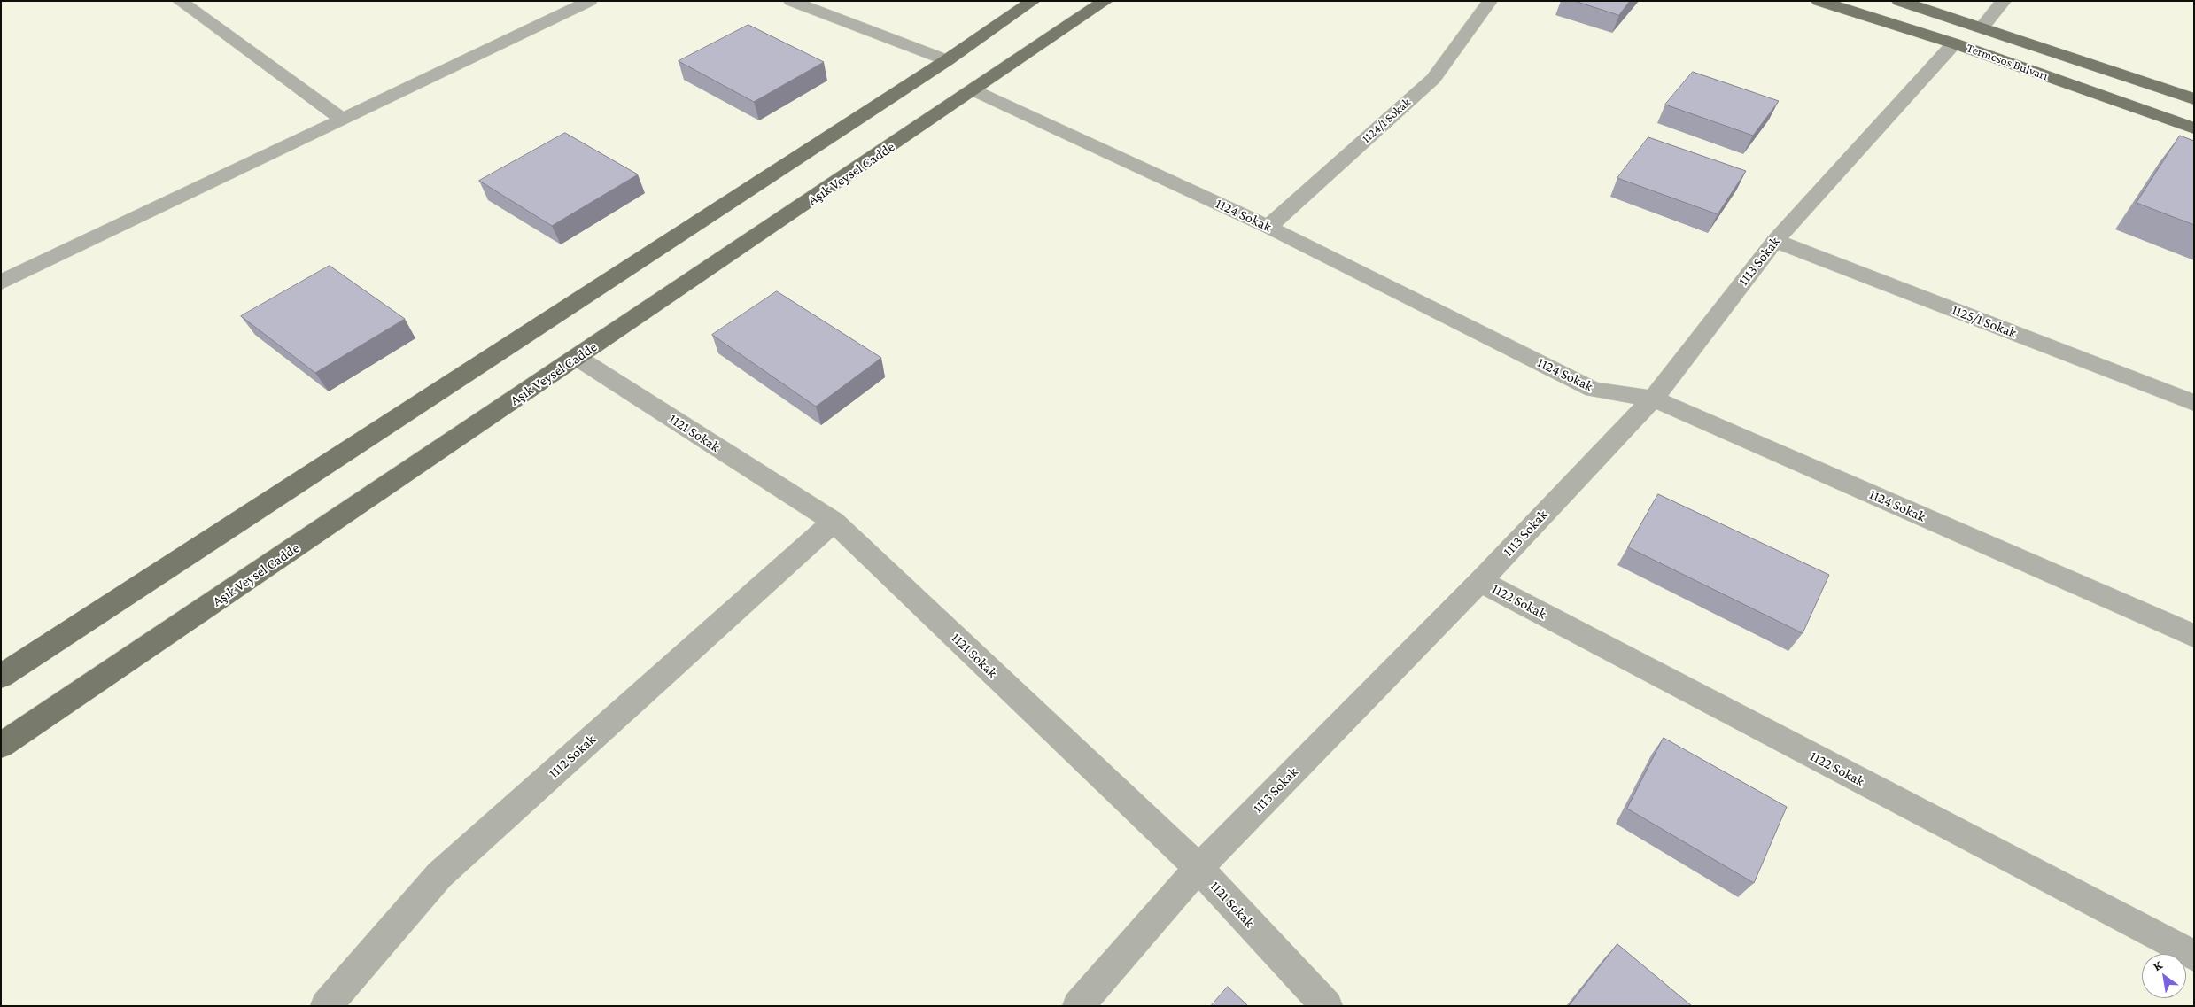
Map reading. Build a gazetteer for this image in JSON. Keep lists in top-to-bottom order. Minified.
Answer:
{"streets":{"main road":["Termesos Bulvarı","Aşık Veysel Cadde"],"street":["1124/1 Sokak","1124 Sokak","1113 Sokak","1125/1 Sokak","1121 Sokak","1122 Sokak","1112 Sokak"]},"crossings":[["Termesos Bulvarı","1113 Sokak"],["1124/1 Sokak","1124 Sokak"],["Aşık Veysel Cadde","1124 Sokak"],["Aşık Veysel Cadde","1121 Sokak"],["1124 Sokak","1113 Sokak"],["1113 Sokak","1125/1 Sokak"],["1113 Sokak","1121 Sokak"],["1113 Sokak","1122 Sokak"],["1121 Sokak","1112 Sokak"]],"north":"top left"}
